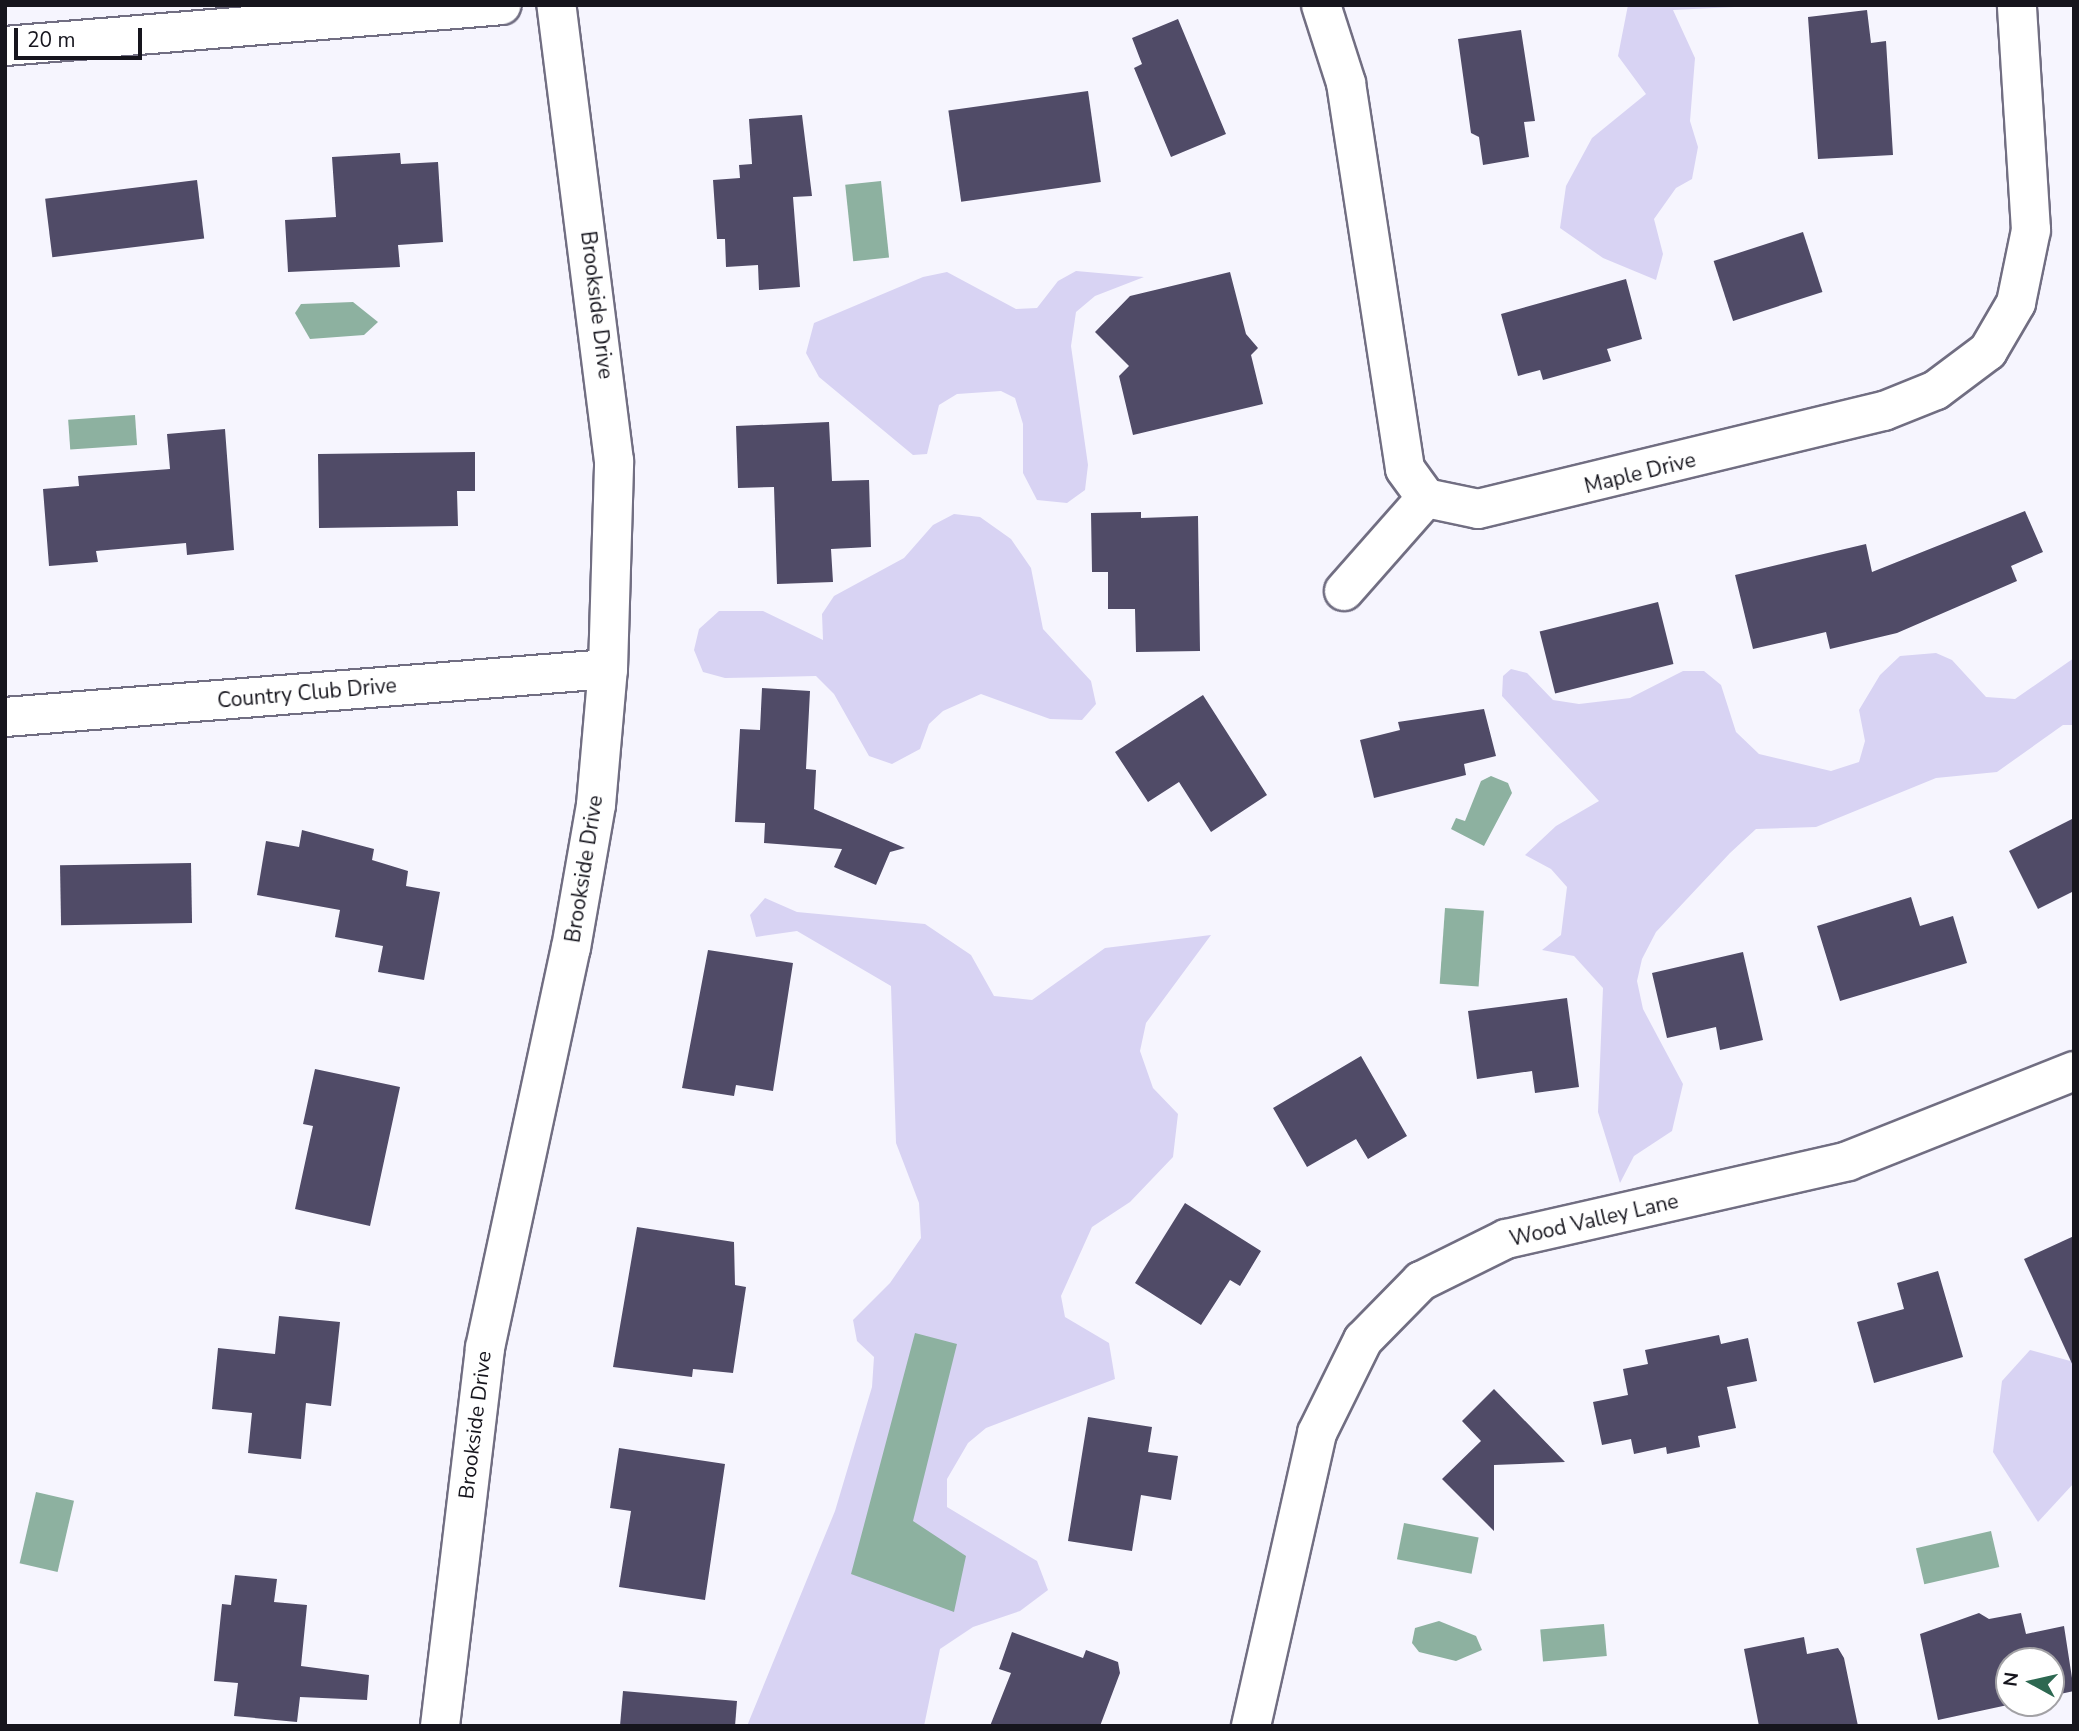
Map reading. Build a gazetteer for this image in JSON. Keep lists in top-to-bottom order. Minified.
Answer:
{"streets":{"street":["Brookside Drive","Maple Drive","Country Club Drive","Wood Valley Lane"]},"crossings":[["Brookside Drive","Country Club Drive"]],"scale_bar":"20 m","north":"left"}
